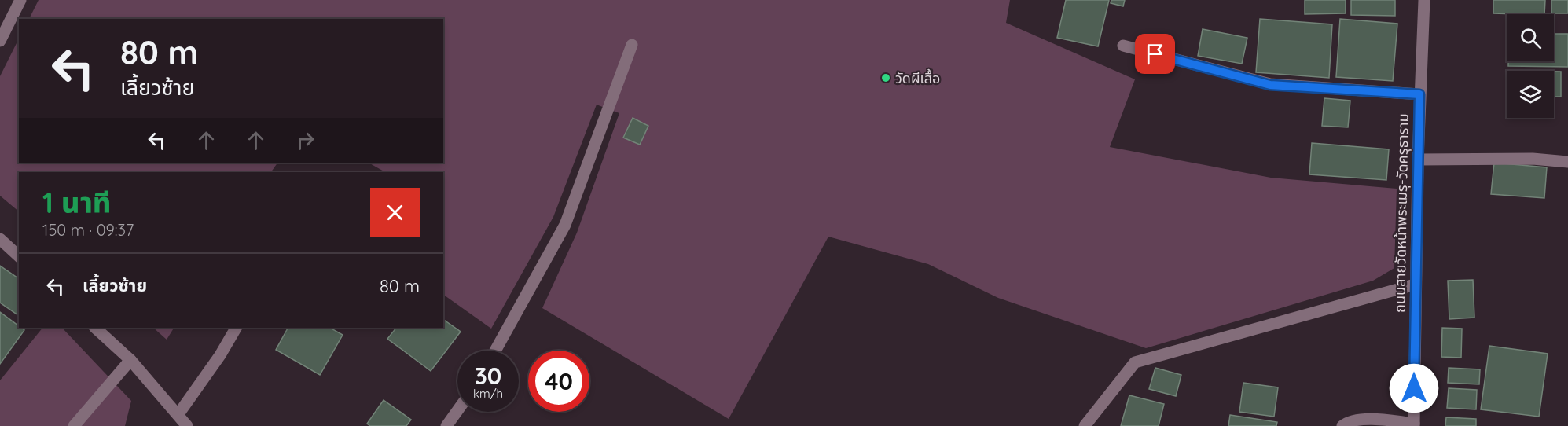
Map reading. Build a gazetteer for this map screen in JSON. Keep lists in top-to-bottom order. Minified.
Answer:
{"streets":{"street":["ถนนสายวัดหน้าพระเมรุ-วัดครุธาราม"]},"places":["วัดผีเสื้อ"],"page":{"turn":["80 m","เลี้ยวซ้าย"],"heading":["1 นาที","150 m · 09:37"],"list":[{"name":"เลี้ยวซ้าย","value":"80 m"}],"speed":"30 km/h","limit":"40"}}
